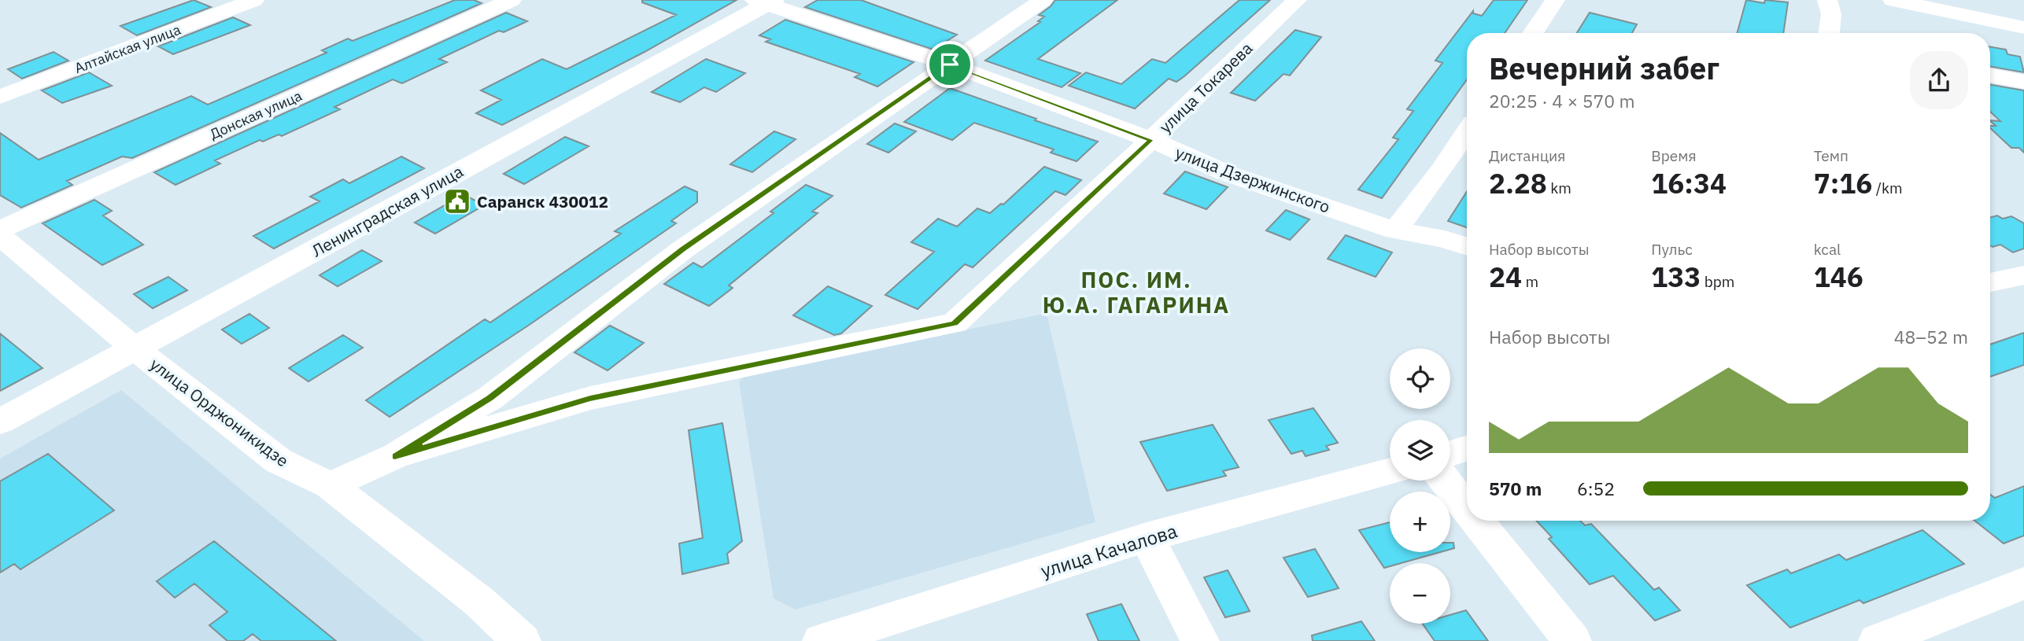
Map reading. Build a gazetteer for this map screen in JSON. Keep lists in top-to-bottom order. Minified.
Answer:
{"streets":{"street":["Алтайская улица","улица Токарева","Донская улица","улица Дзержинского","Ленинградская улица","улица Орджоникидзе","улица Качалова"]},"crossings":[["улица Токарева","улица Дзержинского"],["улица Дзержинского","Ленинградская улица"],["Ленинградская улица","улица Орджоникидзе"]],"districts":["ПОС. ИМ. Ю.А. ГАГАРИНА"],"places":{"public building":["Саранск 430012"]},"page":{"heading":["Вечерний забег","20:25 · 4 × 570 m"],"stats":[["Дистанция","2.28 km"],["Время","16:34"],["Темп","7:16 /km"],["Набор высоты","24 m"],["Пульс","133 bpm"],["kcal","146"]],"chart":["Набор высоты","48–52 m"],"map_buttons":["+","−"],"list":[{"name":"570 m","note":"6:52"}]}}
